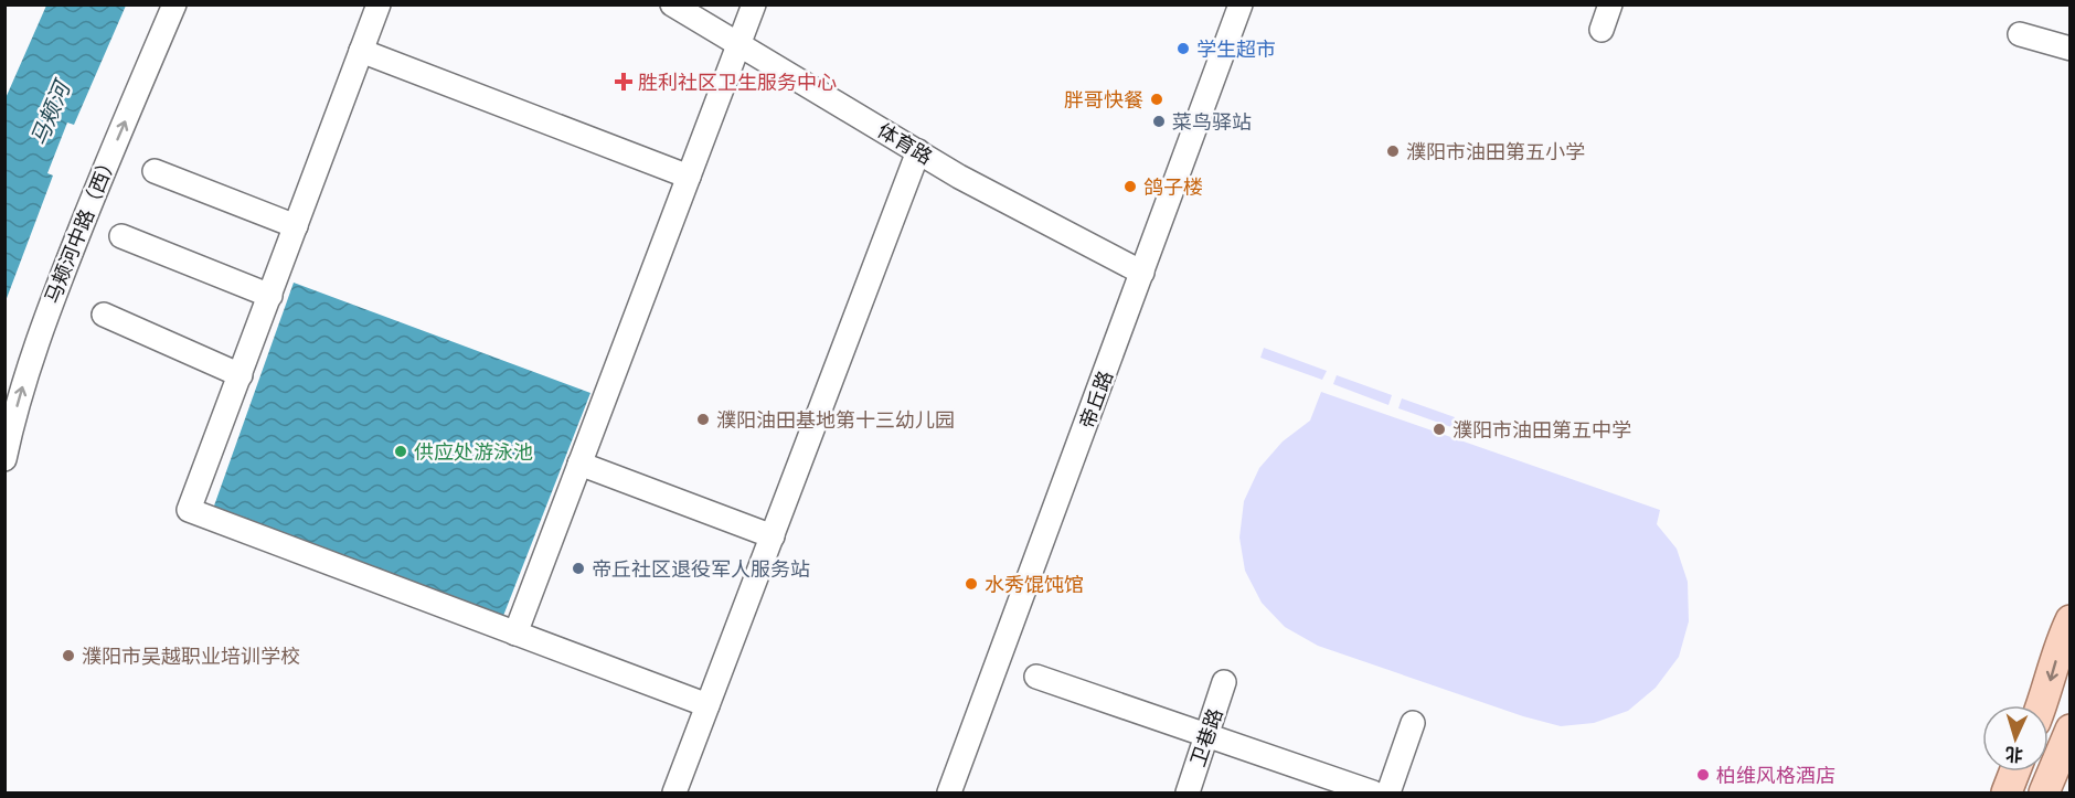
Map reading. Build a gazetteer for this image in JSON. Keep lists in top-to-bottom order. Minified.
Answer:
{"streets":{"street":["体育路","马颊河中路（西）","帝丘路","卫巷路"]},"crossings":[["体育路","帝丘路"]],"water":["马颊河"],"places":{"other":["学生超市","胖哥快餐","菜鸟驿站","濮阳市油田第五小学","鸽子楼","濮阳油田基地第十三幼儿园","濮阳市油田第五中学","供应处游泳池","帝丘社区退役军人服务站","水秀馄饨馆","濮阳市吴越职业培训学校","柏维风格酒店"],"health":["胜利社区卫生服务中心"]},"north":"bottom"}
